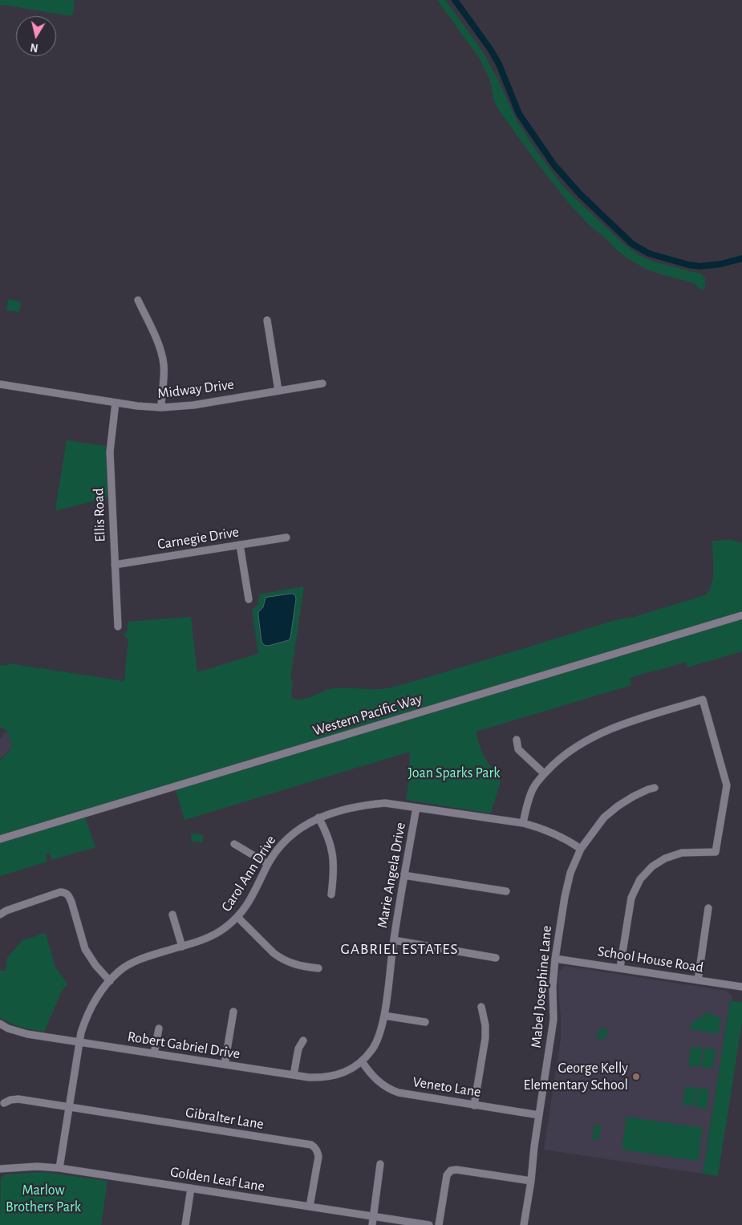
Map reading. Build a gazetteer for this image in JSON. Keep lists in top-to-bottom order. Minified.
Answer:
{"streets":{"street":["Midway Drive","Ellis Road","Carnegie Drive","Western Pacific Way","Carol Ann Drive","Marie Angela Drive","School House Road","Mabel Josephine Lane","Robert Gabriel Drive","Veneto Lane","Gibralter Lane","Golden Leaf Lane"]},"crossings":[["Midway Drive","Ellis Road"],["Ellis Road","Carnegie Drive"],["Carol Ann Drive","Marie Angela Drive"],["Carol Ann Drive","Mabel Josephine Lane"],["Carol Ann Drive","Robert Gabriel Drive"],["Carol Ann Drive","Gibralter Lane"],["Carol Ann Drive","Golden Leaf Lane"],["Marie Angela Drive","Robert Gabriel Drive"],["Marie Angela Drive","Veneto Lane"],["School House Road","Mabel Josephine Lane"],["Mabel Josephine Lane","Veneto Lane"],["Robert Gabriel Drive","Veneto Lane"],["Gibralter Lane","Golden Leaf Lane"]],"districts":["GABRIEL ESTATES"],"parks":["Joan Sparks Park","Marlow Brothers Park"],"places":["George Kelly Elementary School"],"north":"bottom"}
